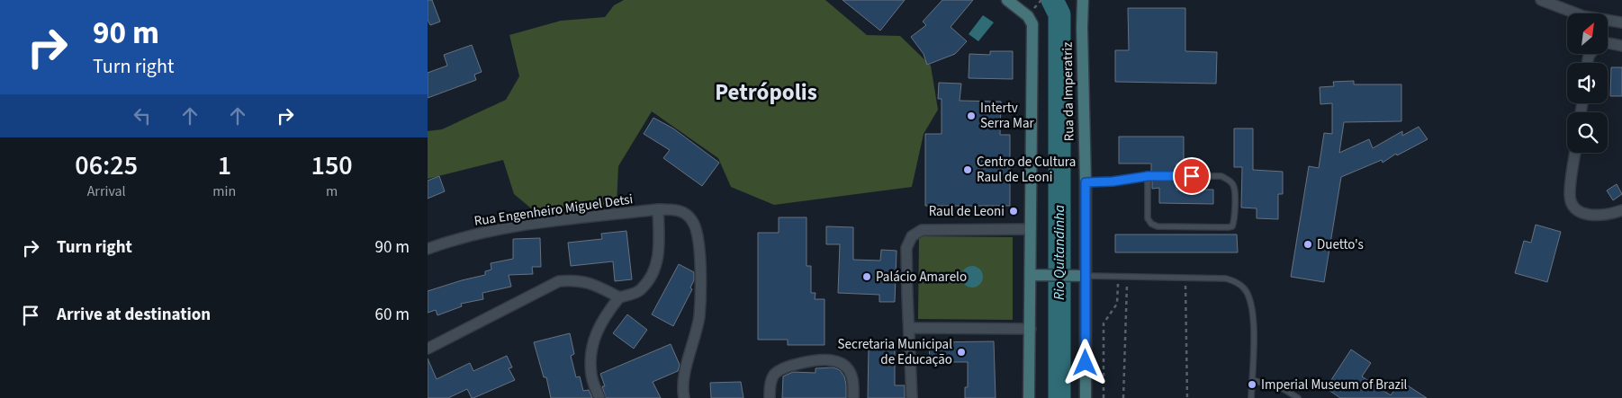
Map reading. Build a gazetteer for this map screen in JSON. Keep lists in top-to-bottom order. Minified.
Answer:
{"streets":{"main road":["Rua da Imperatriz"],"street":["Rua Engenheiro Miguel Detsi"]},"districts":["Petrópolis"],"water":["Rio Quitandinha"],"places":["Intertv Serra Mar","Centro de Cultura Raul de Leoni","Raul de Leoni","Duetto's","Palácio Amarelo","Secretaria Municipal de Educação","Imperial Museum of Brazil"],"north":"top right","page":{"turn":["90 m","Turn right"],"eta":["06:25","Arrival","1","min","150","m"],"list":[{"name":"Turn right","value":"90 m"},{"name":"Arrive at destination","value":"60 m"}]}}
